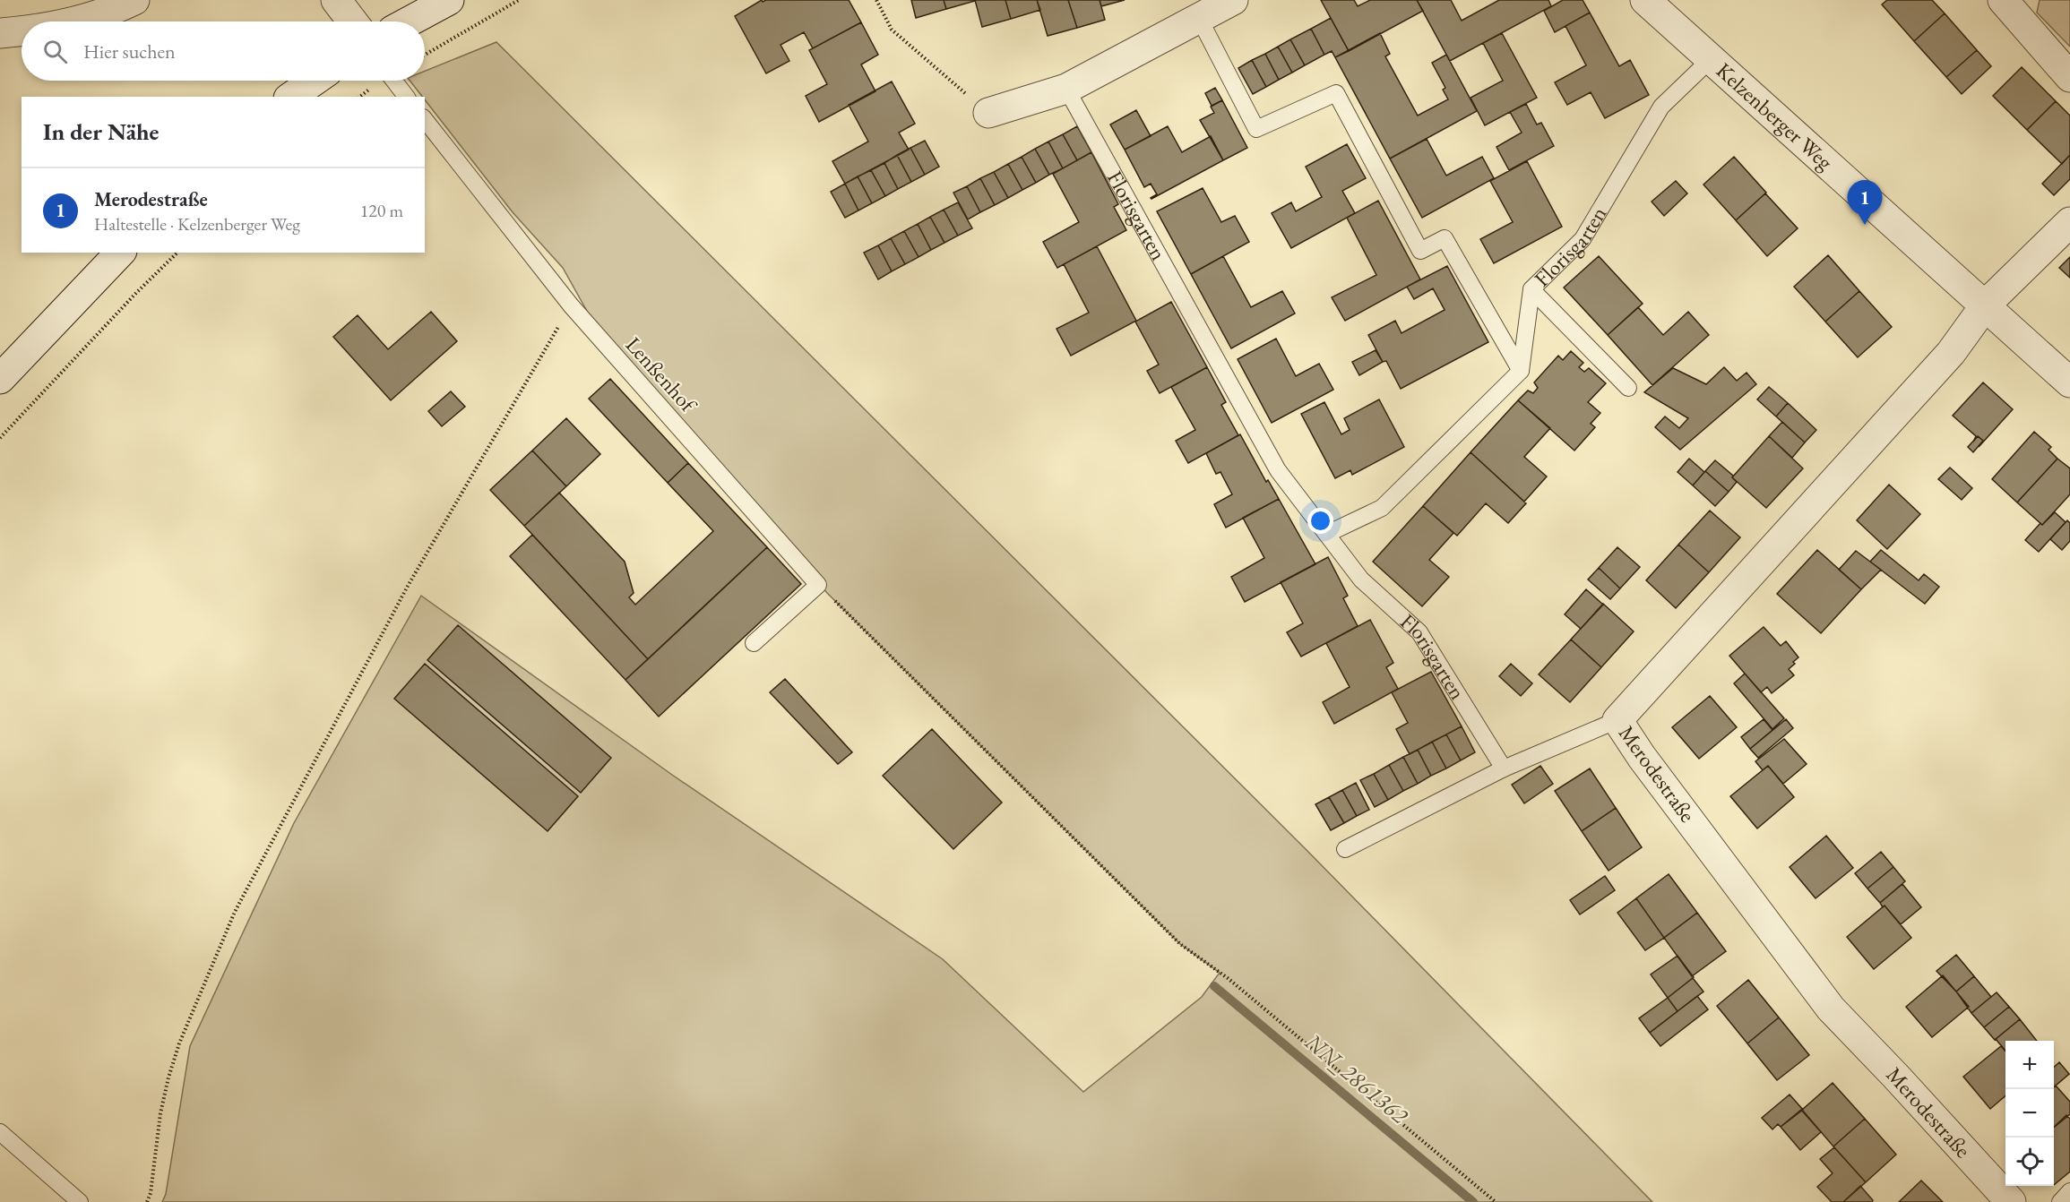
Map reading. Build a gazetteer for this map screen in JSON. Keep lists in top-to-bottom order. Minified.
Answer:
{"streets":{"street":["Kelzenberger Weg","Merodestraße"],"lane":["Florisgarten","Lenßenhof"]},"crossings":[["Kelzenberger Weg","Florisgarten"],["Kelzenberger Weg","Merodestraße"]],"water":["NN_2861362"],"page":{"search":"Hier suchen","heading":"In der Nähe","list":[{"mark":"1","name":"Merodestraße","note":"Haltestelle · Kelzenberger Weg","value":"120 m"}],"pins":"1","map_buttons":["+","−"]}}
